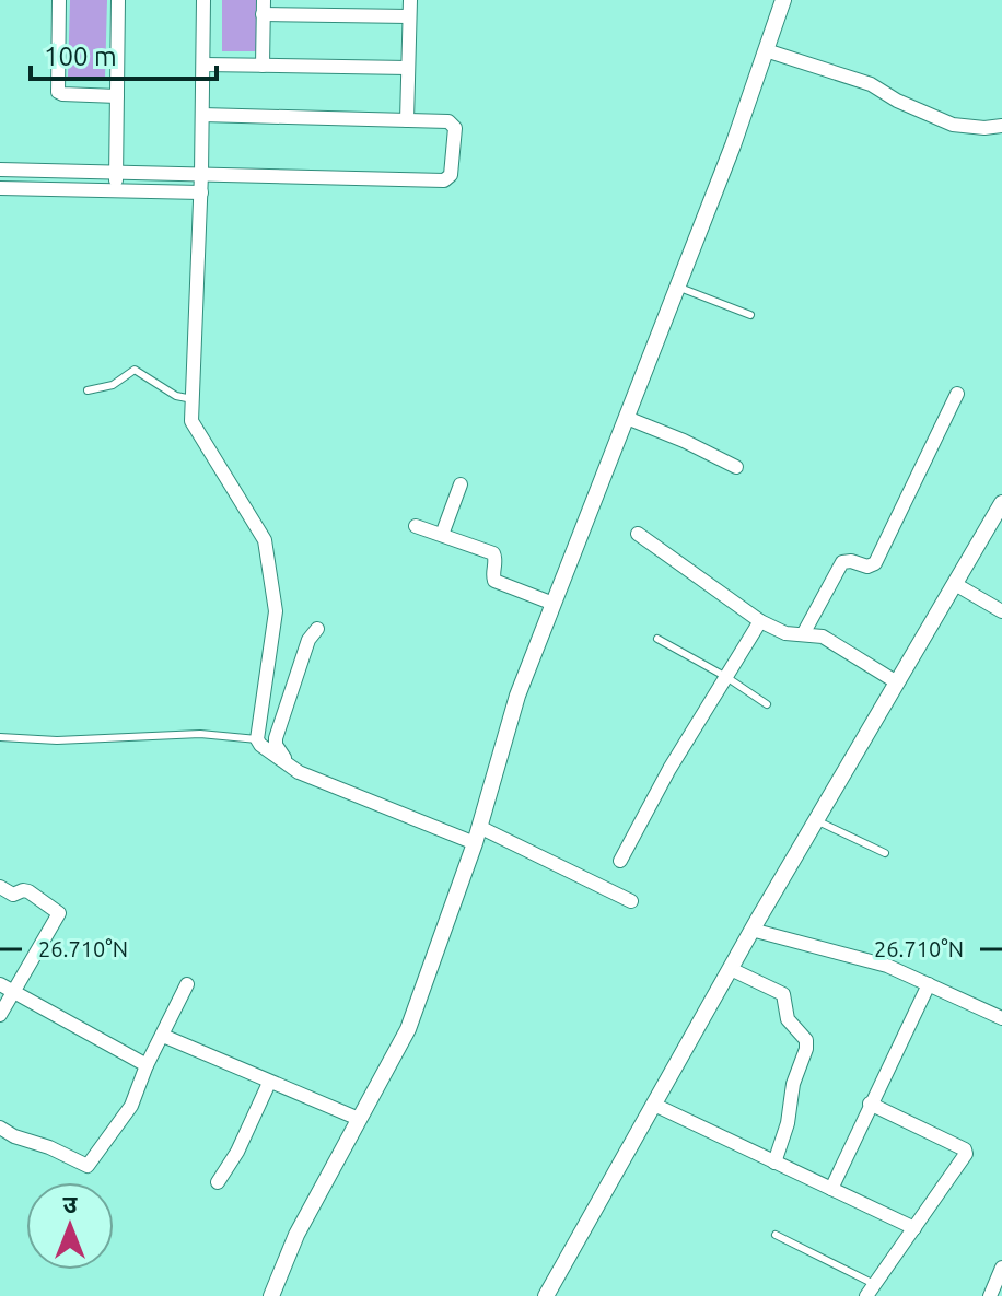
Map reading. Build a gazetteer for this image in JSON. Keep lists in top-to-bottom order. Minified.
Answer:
{"scale_bar":"100 m","north":"top","coordinates":["26.710°N"]}
